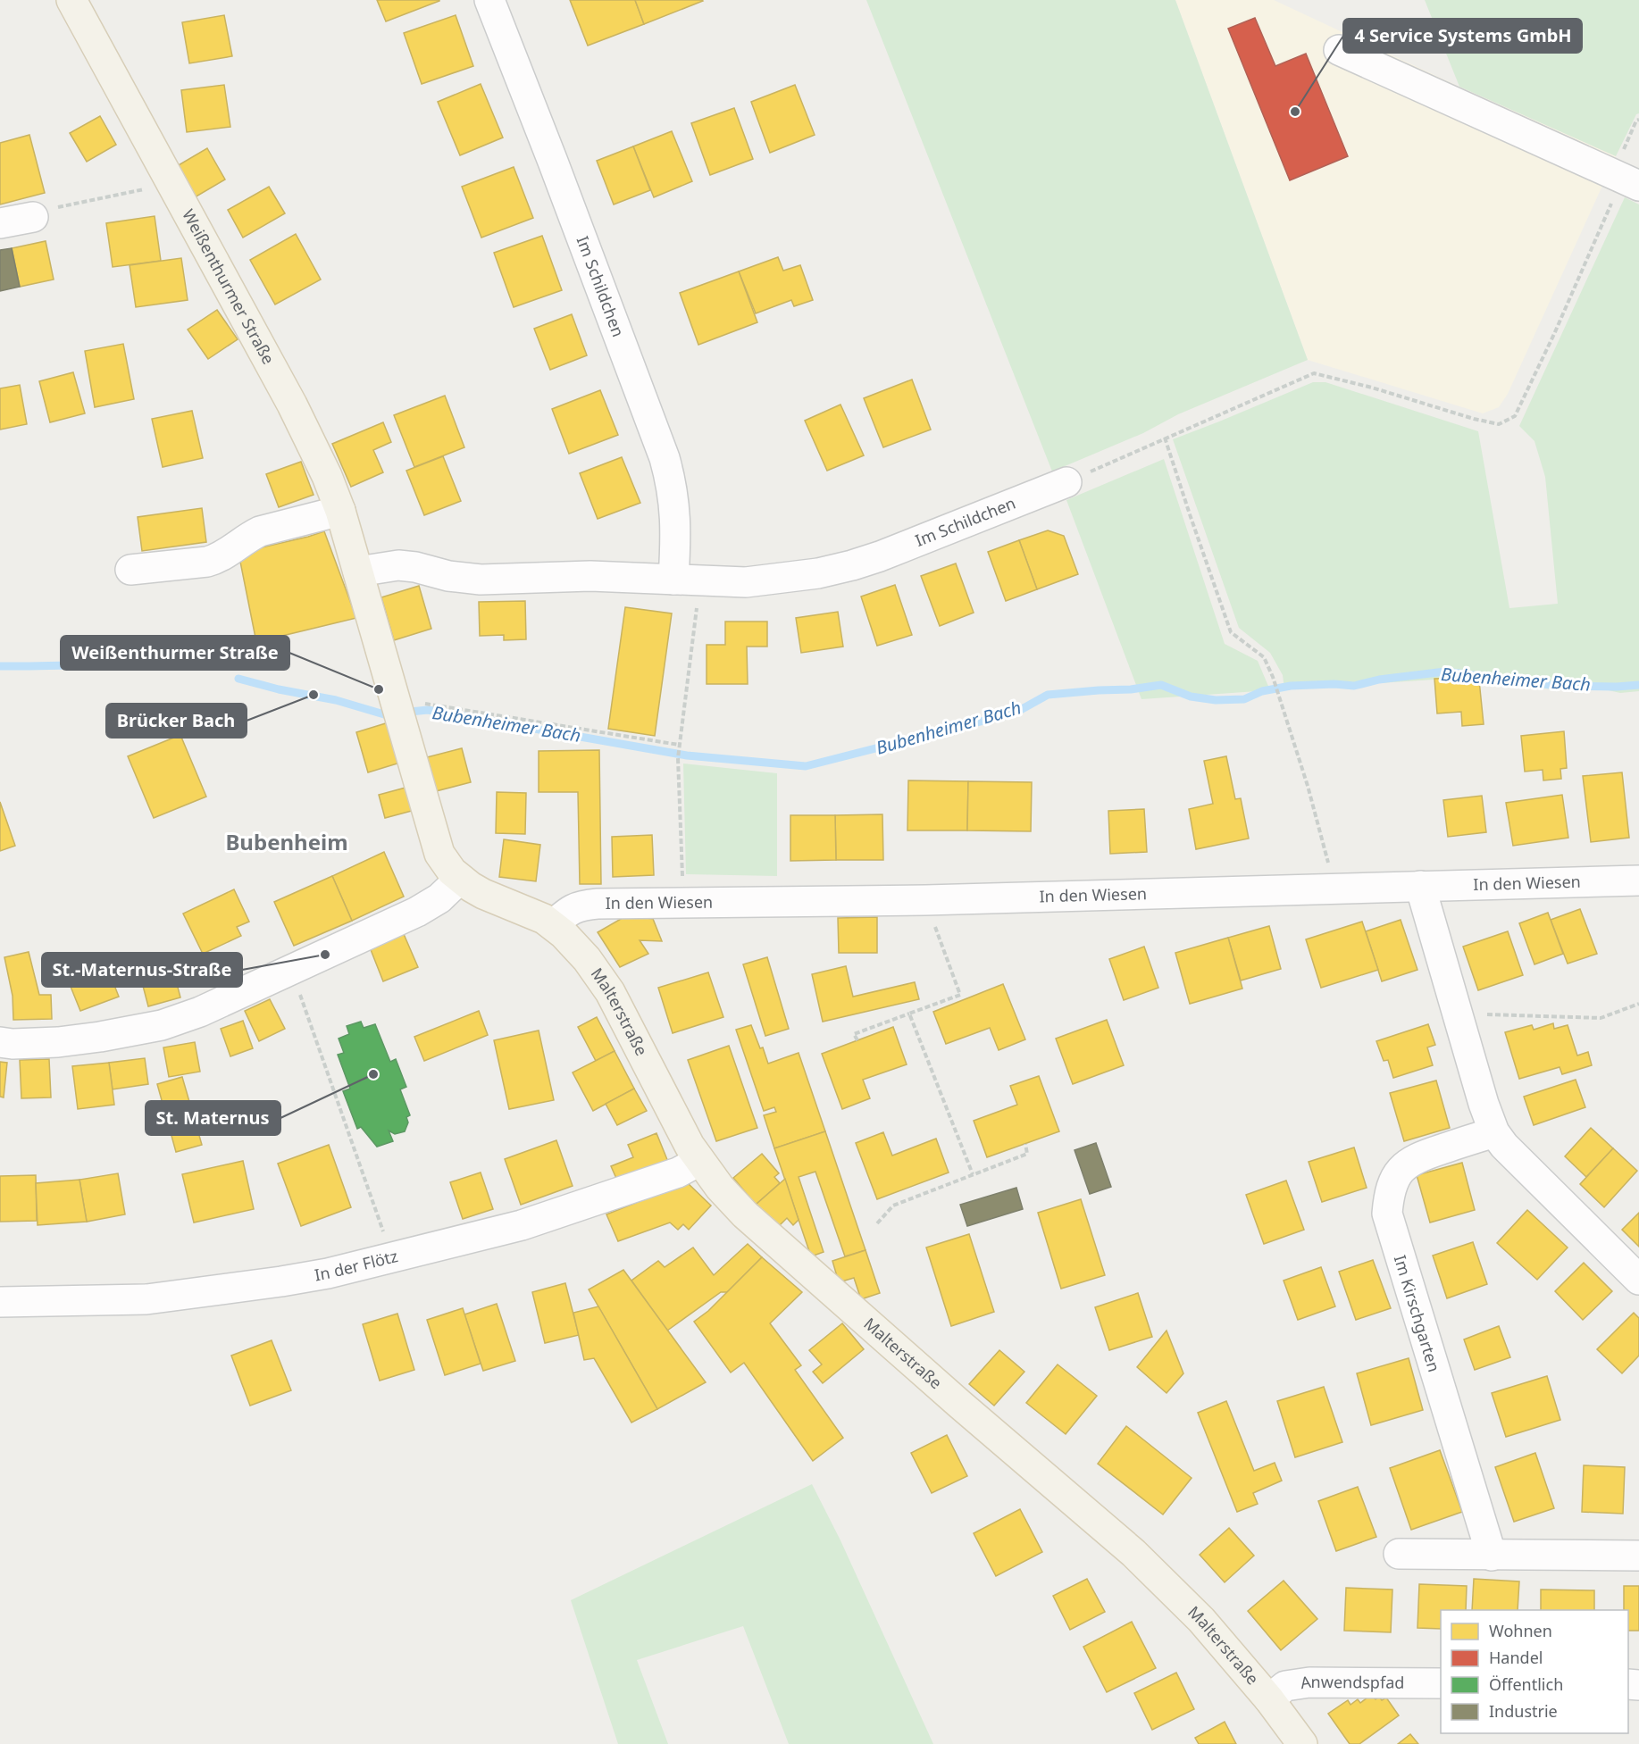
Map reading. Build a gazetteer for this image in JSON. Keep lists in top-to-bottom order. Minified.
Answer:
{"streets":{"main road":["Weißenthurmer Straße","Malterstraße"],"street":["Im Schildchen","In den Wiesen","In der Flötz","Im Kirschgarten","Anwendspfad"]},"crossings":[["Im Schildchen","Weißenthurmer Straße"],["Weißenthurmer Straße","In den Wiesen"],["Weißenthurmer Straße","Malterstraße"],["In den Wiesen","Malterstraße"],["Malterstraße","In der Flötz"],["Malterstraße","Anwendspfad"]],"districts":["Bubenheim"],"water":["Bubenheimer Bach"],"places":["4 Service Systems GmbH","Weißenthurmer Straße","Brücker Bach","St.-Maternus-Straße","St. Maternus"],"legend":["Wohnen","Handel","Öffentlich","Industrie"]}
